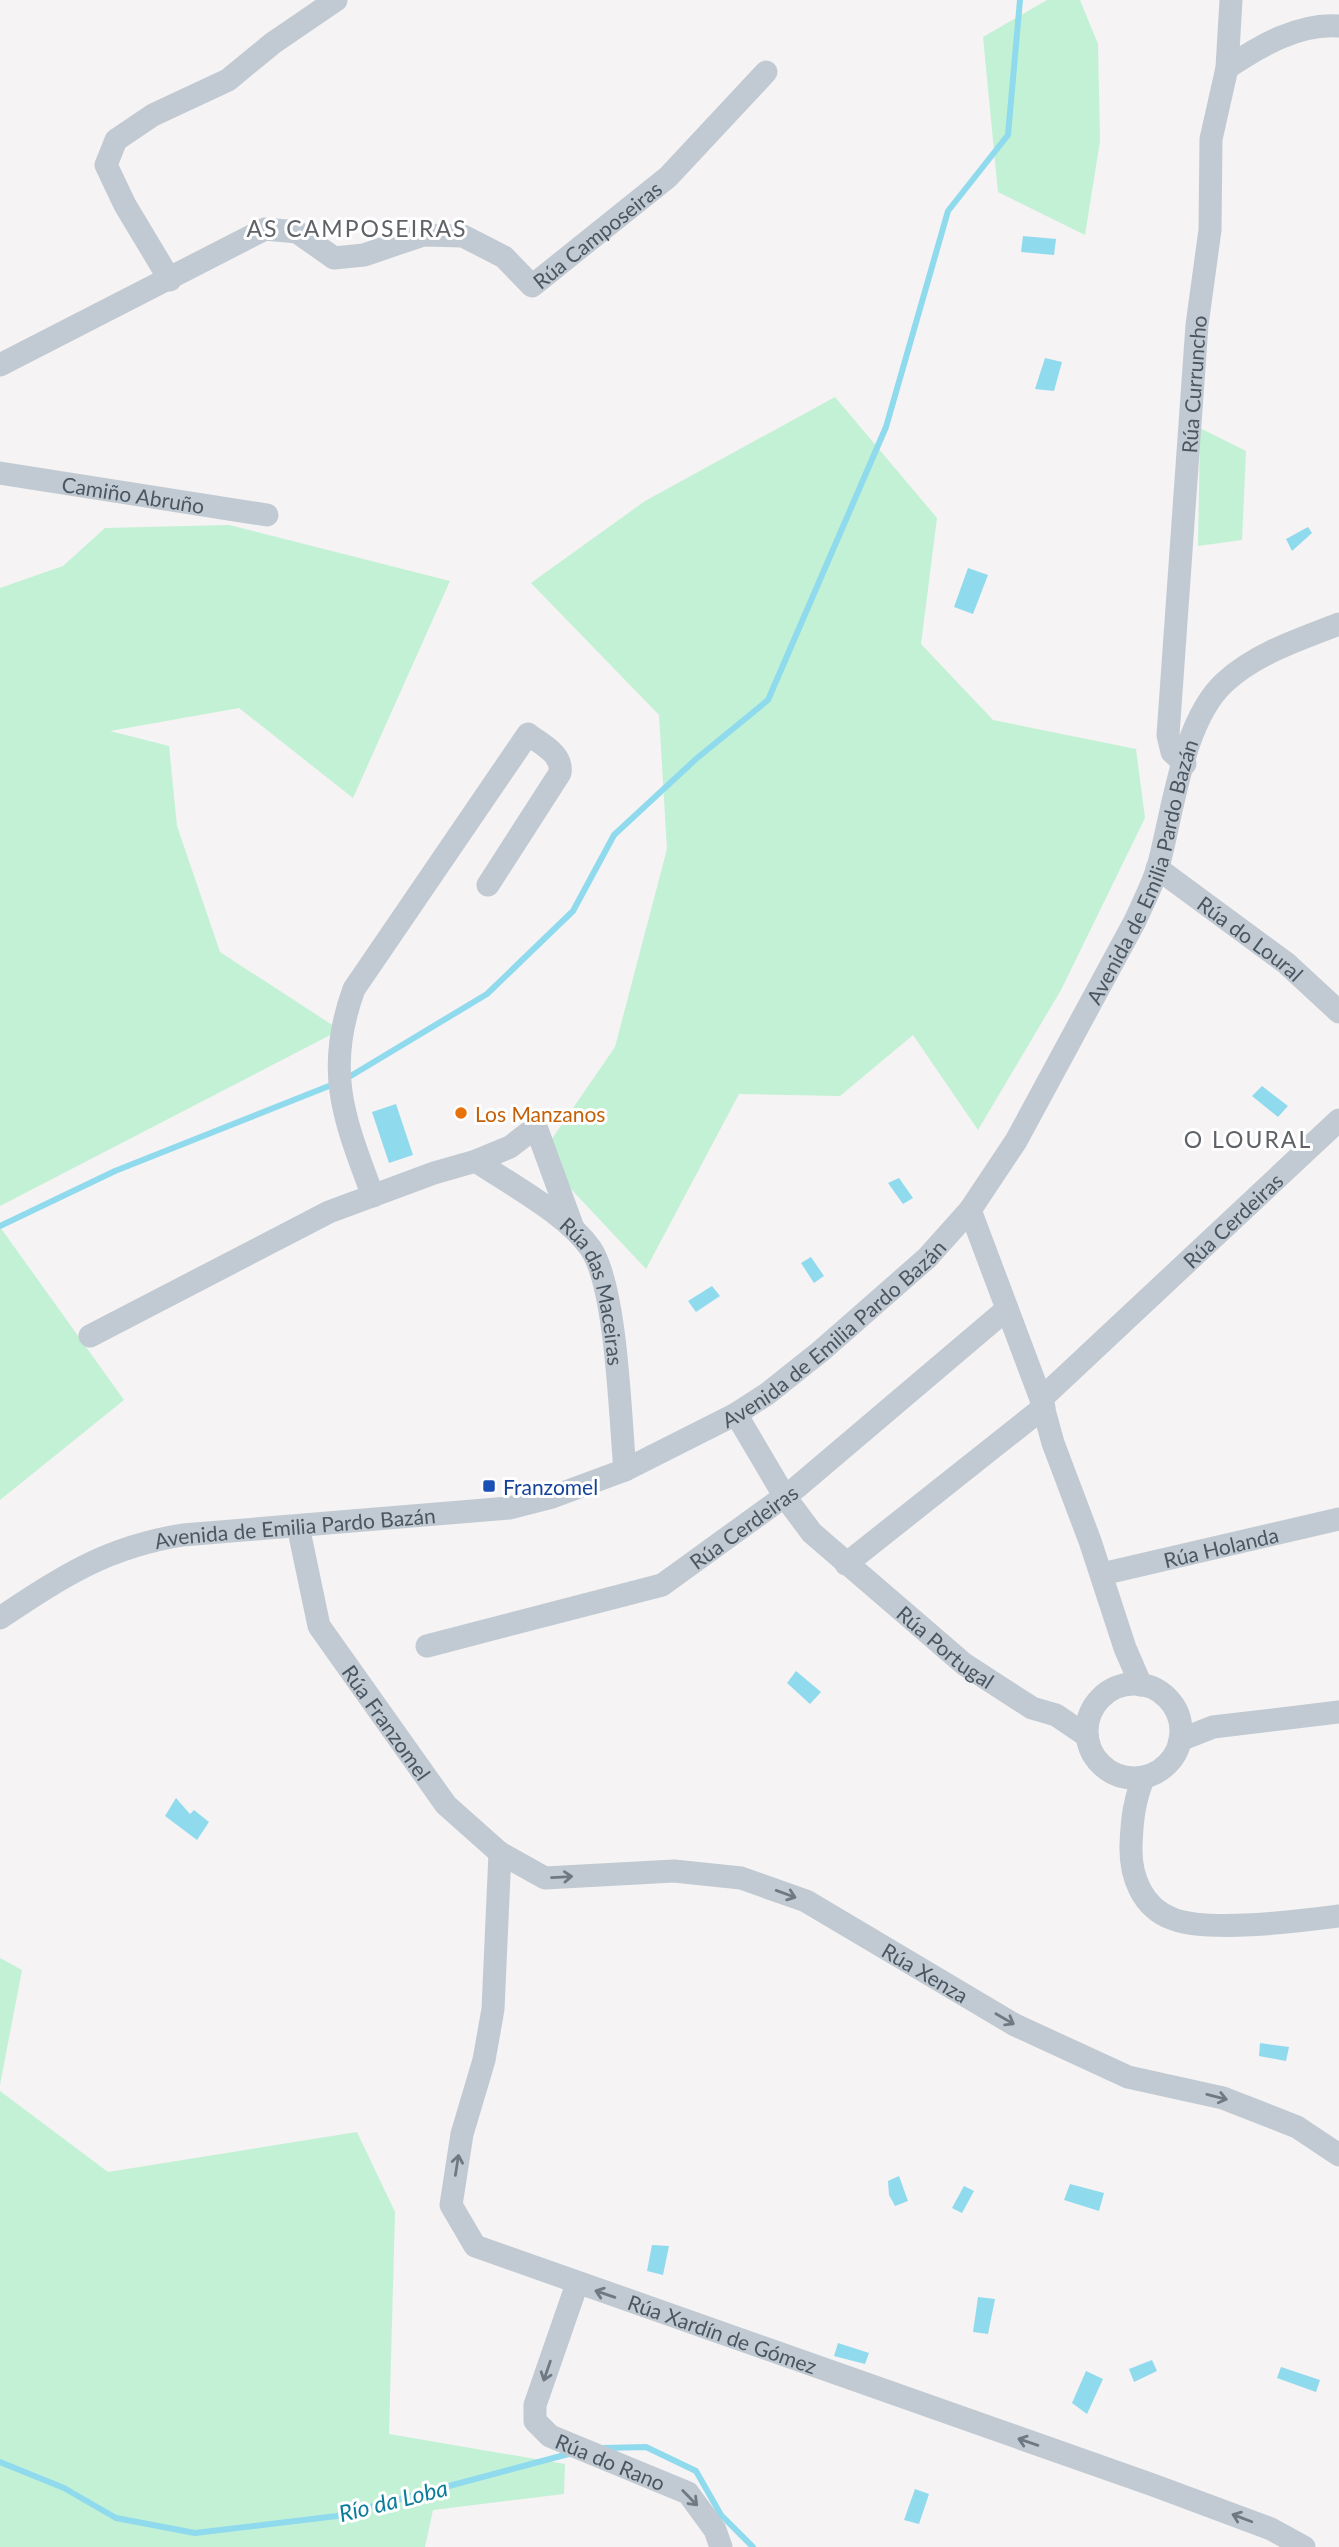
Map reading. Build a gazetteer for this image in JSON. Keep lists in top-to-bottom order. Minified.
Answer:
{"streets":{"street":["Rúa Camposeiras","Rúa Curruncho","Camiño Abruño","Avenida de Emilia Pardo Bazán","Rúa do Loural","Rúa Cerdeiras","Rúa das Maceiras","Rúa Holanda","Rúa Portugal","Rúa Franzomel","Rúa Xenza","Rúa Xardín de Gómez","Rúa do Rano"]},"crossings":[["Rúa Curruncho","Avenida de Emilia Pardo Bazán"],["Avenida de Emilia Pardo Bazán","Rúa do Loural"],["Avenida de Emilia Pardo Bazán","Rúa das Maceiras"],["Avenida de Emilia Pardo Bazán","Rúa Portugal"],["Avenida de Emilia Pardo Bazán","Rúa Franzomel"],["Rúa Cerdeiras","Rúa Portugal"],["Rúa Franzomel","Rúa Xenza"],["Rúa Franzomel","Rúa Xardín de Gómez"],["Rúa Xenza","Rúa Xardín de Gómez"],["Rúa Xardín de Gómez","Rúa do Rano"]],"one_way":["Rúa Xenza","Rúa Xardín de Gómez"],"districts":["AS CAMPOSEIRAS","O LOURAL"],"water":["Río da Loba"],"places":{"other":["Los Manzanos"],"transit":["Franzomel"]}}
